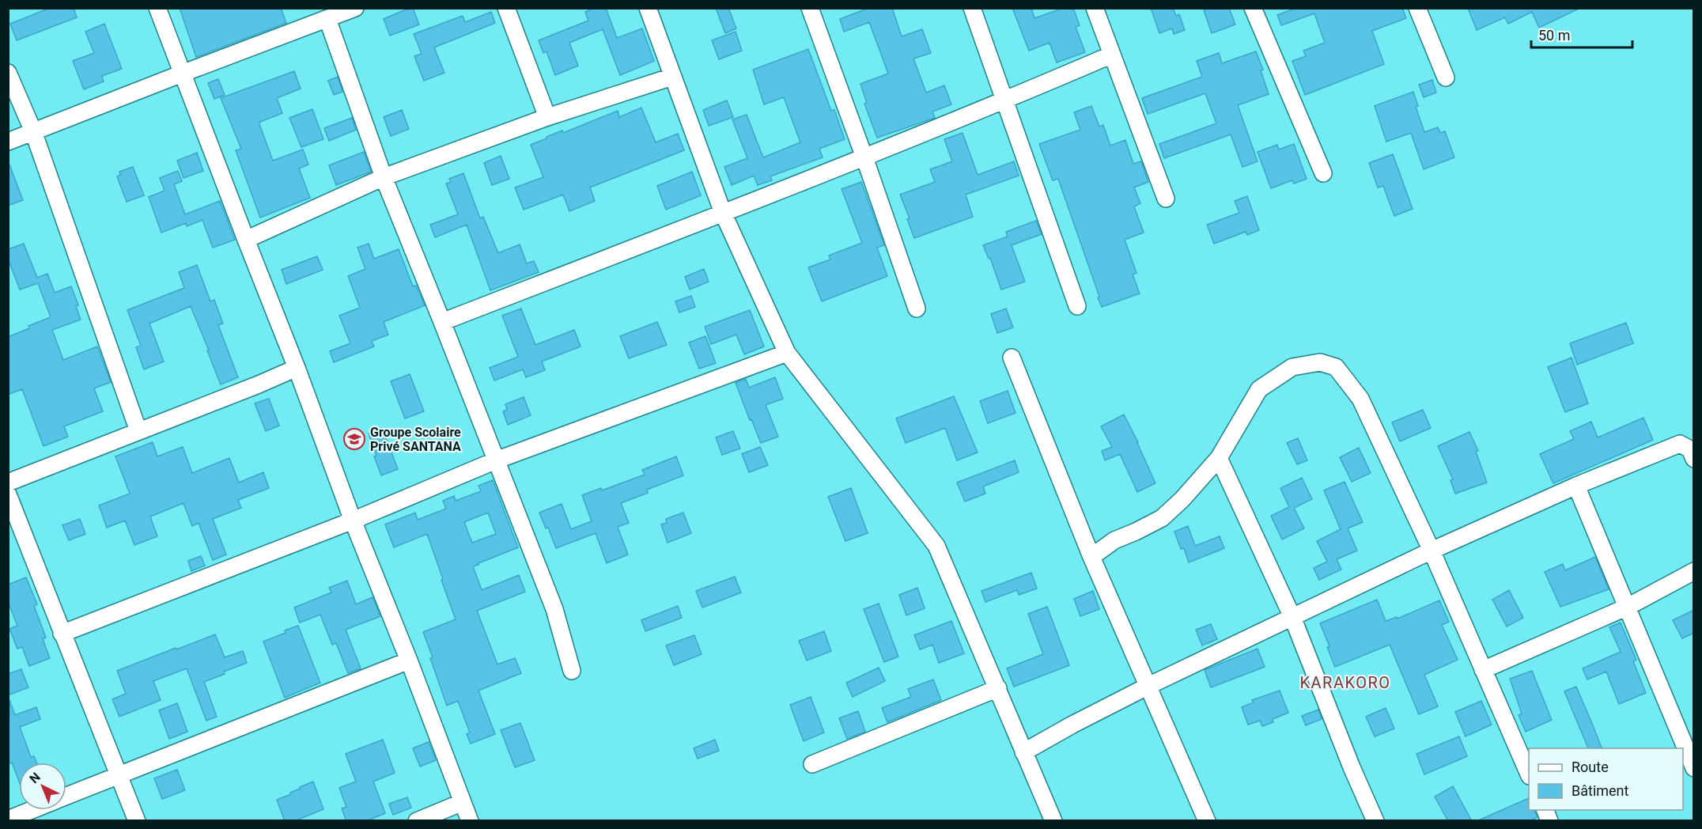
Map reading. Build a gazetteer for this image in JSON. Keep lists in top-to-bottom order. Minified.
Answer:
{"districts":["KARAKORO"],"places":{"school or university":["Groupe Scolaire Privé SANTANA"]},"legend":["Route","Bâtiment"],"scale_bar":"50 m","north":"top left"}
